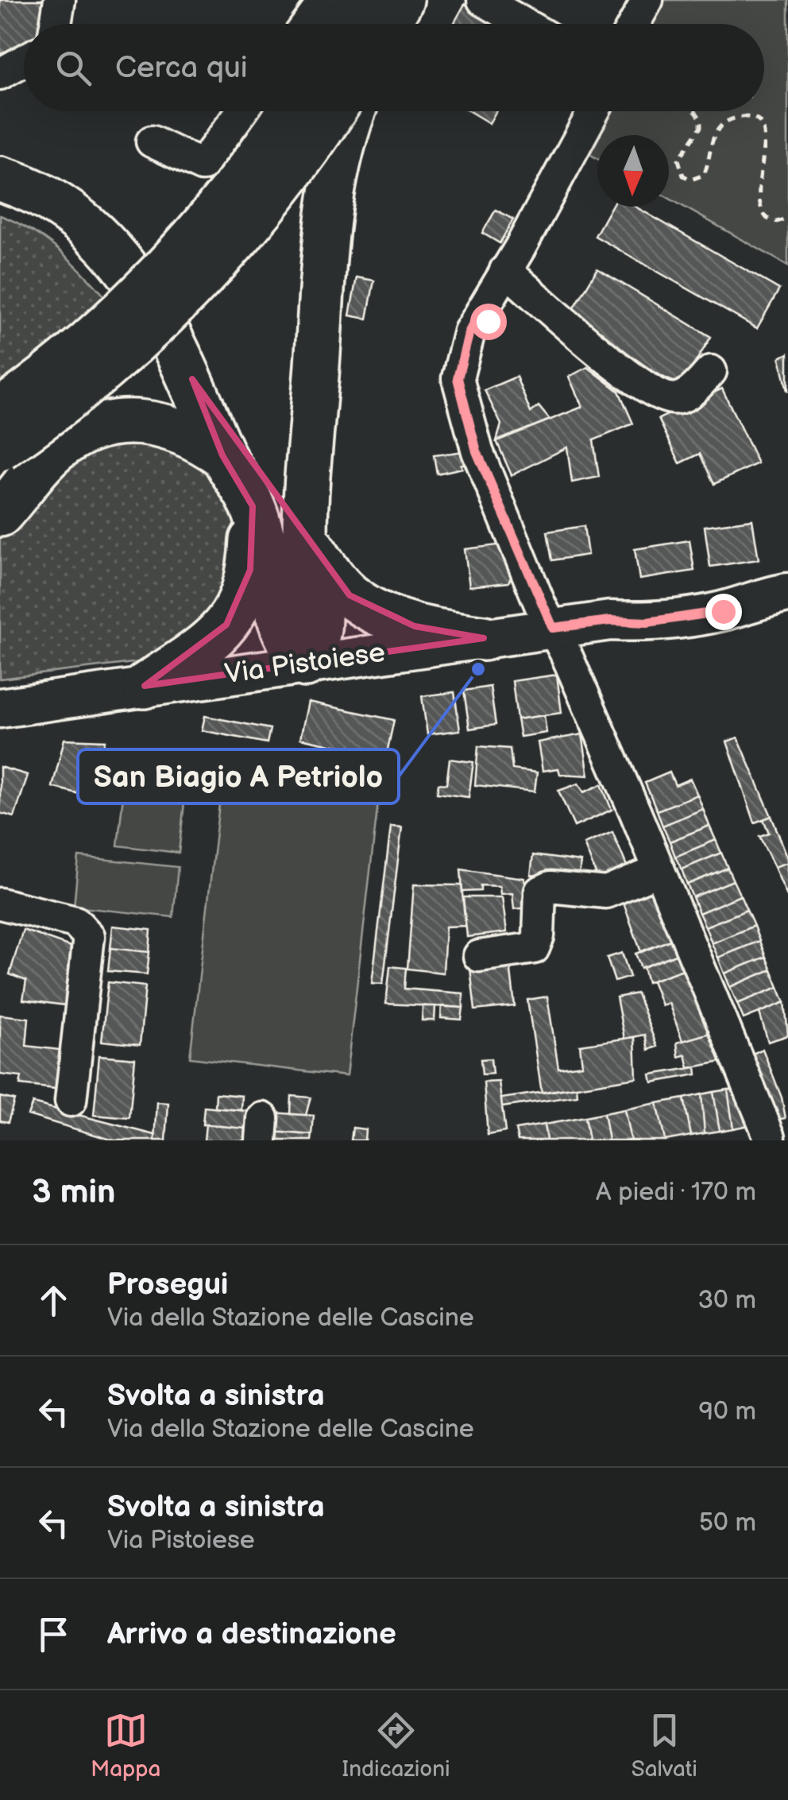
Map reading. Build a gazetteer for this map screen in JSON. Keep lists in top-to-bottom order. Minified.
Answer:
{"streets":{"main road":["Via Pistoiese"]},"places":["San Biagio A Petriolo"],"north":"bottom","page":{"search":"Cerca qui","heading":["3 min","A piedi · 170 m"],"list":[["Prosegui","Via della Stazione delle Cascine","30 m"],["Svolta a sinistra","Via della Stazione delle Cascine","90 m"],["Svolta a sinistra","Via Pistoiese","50 m"],"Arrivo a destinazione"],"nav":["Mappa","Indicazioni","Salvati"]}}
